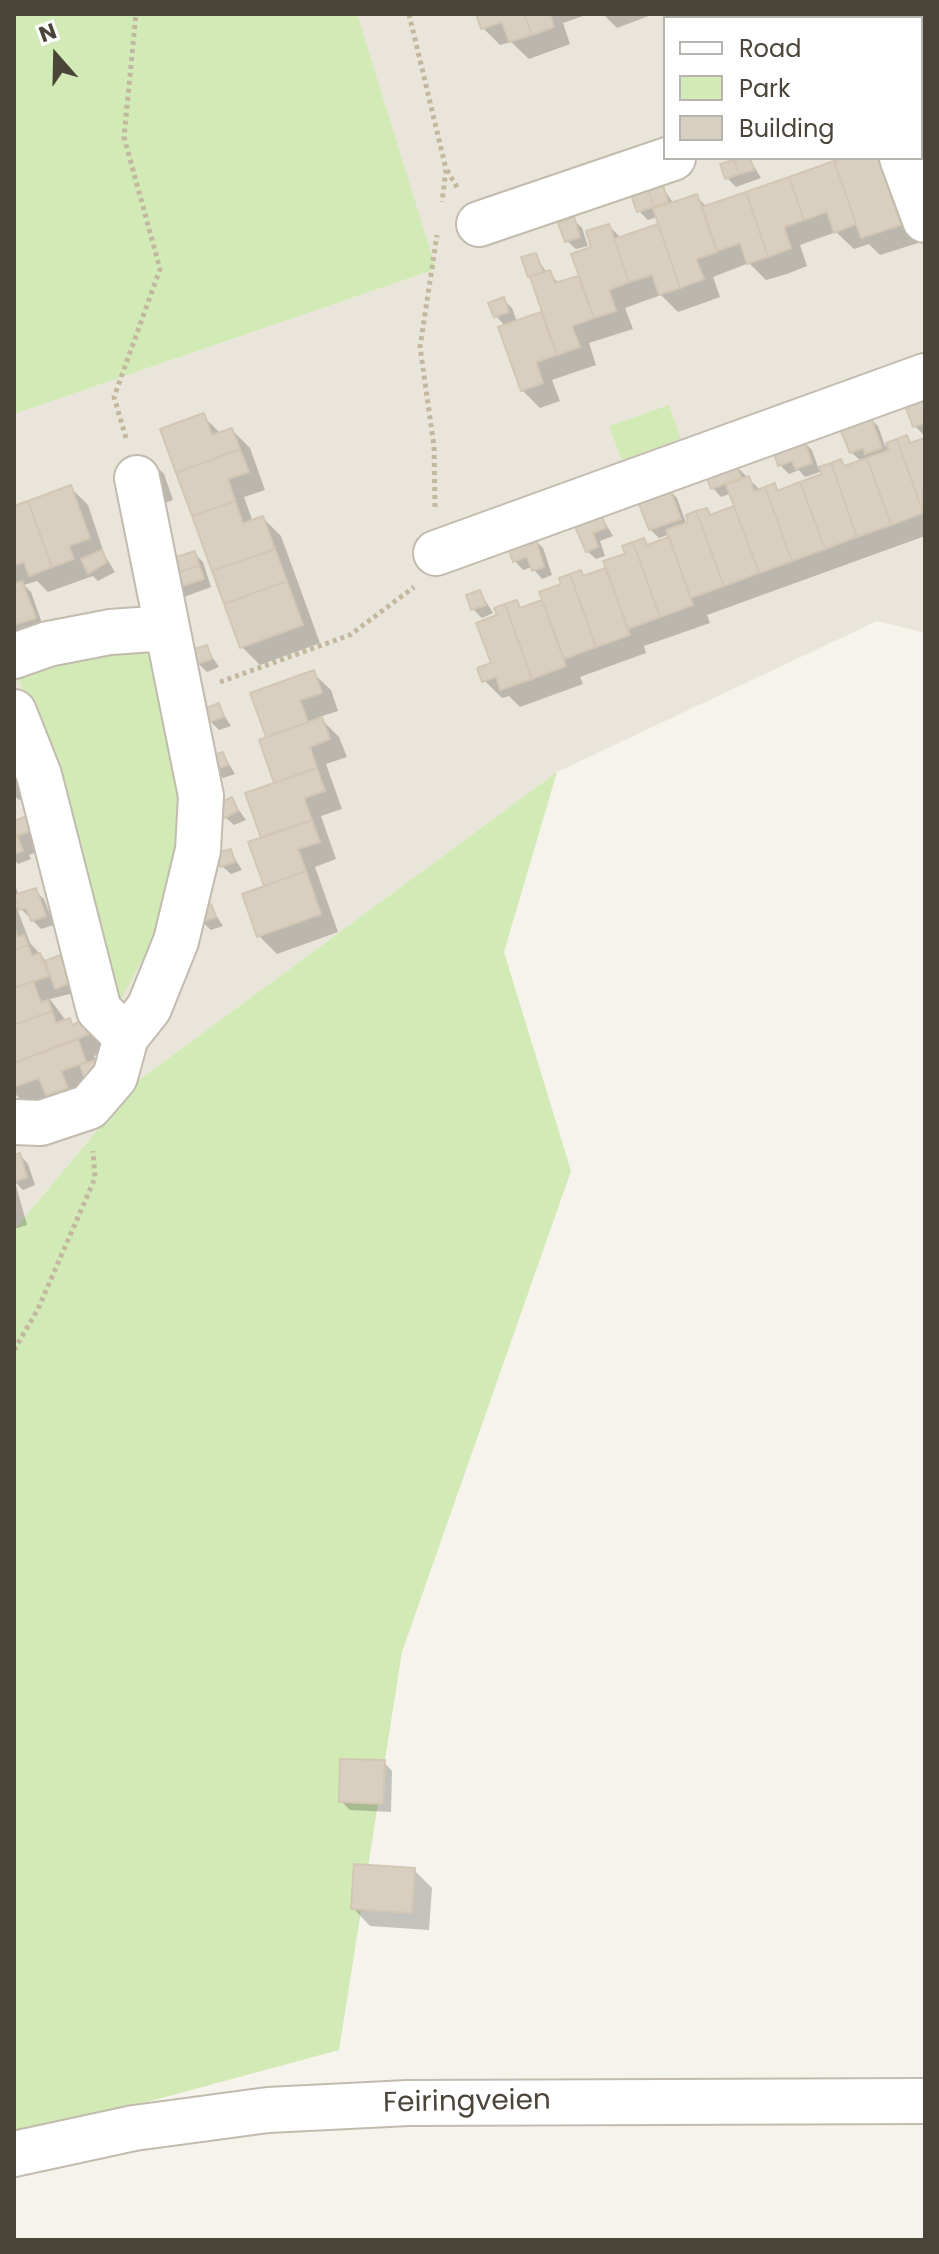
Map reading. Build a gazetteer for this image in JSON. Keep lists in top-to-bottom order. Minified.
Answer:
{"streets":{"street":["Feiringveien"]},"legend":["Road","Park","Building"],"north":"top"}
